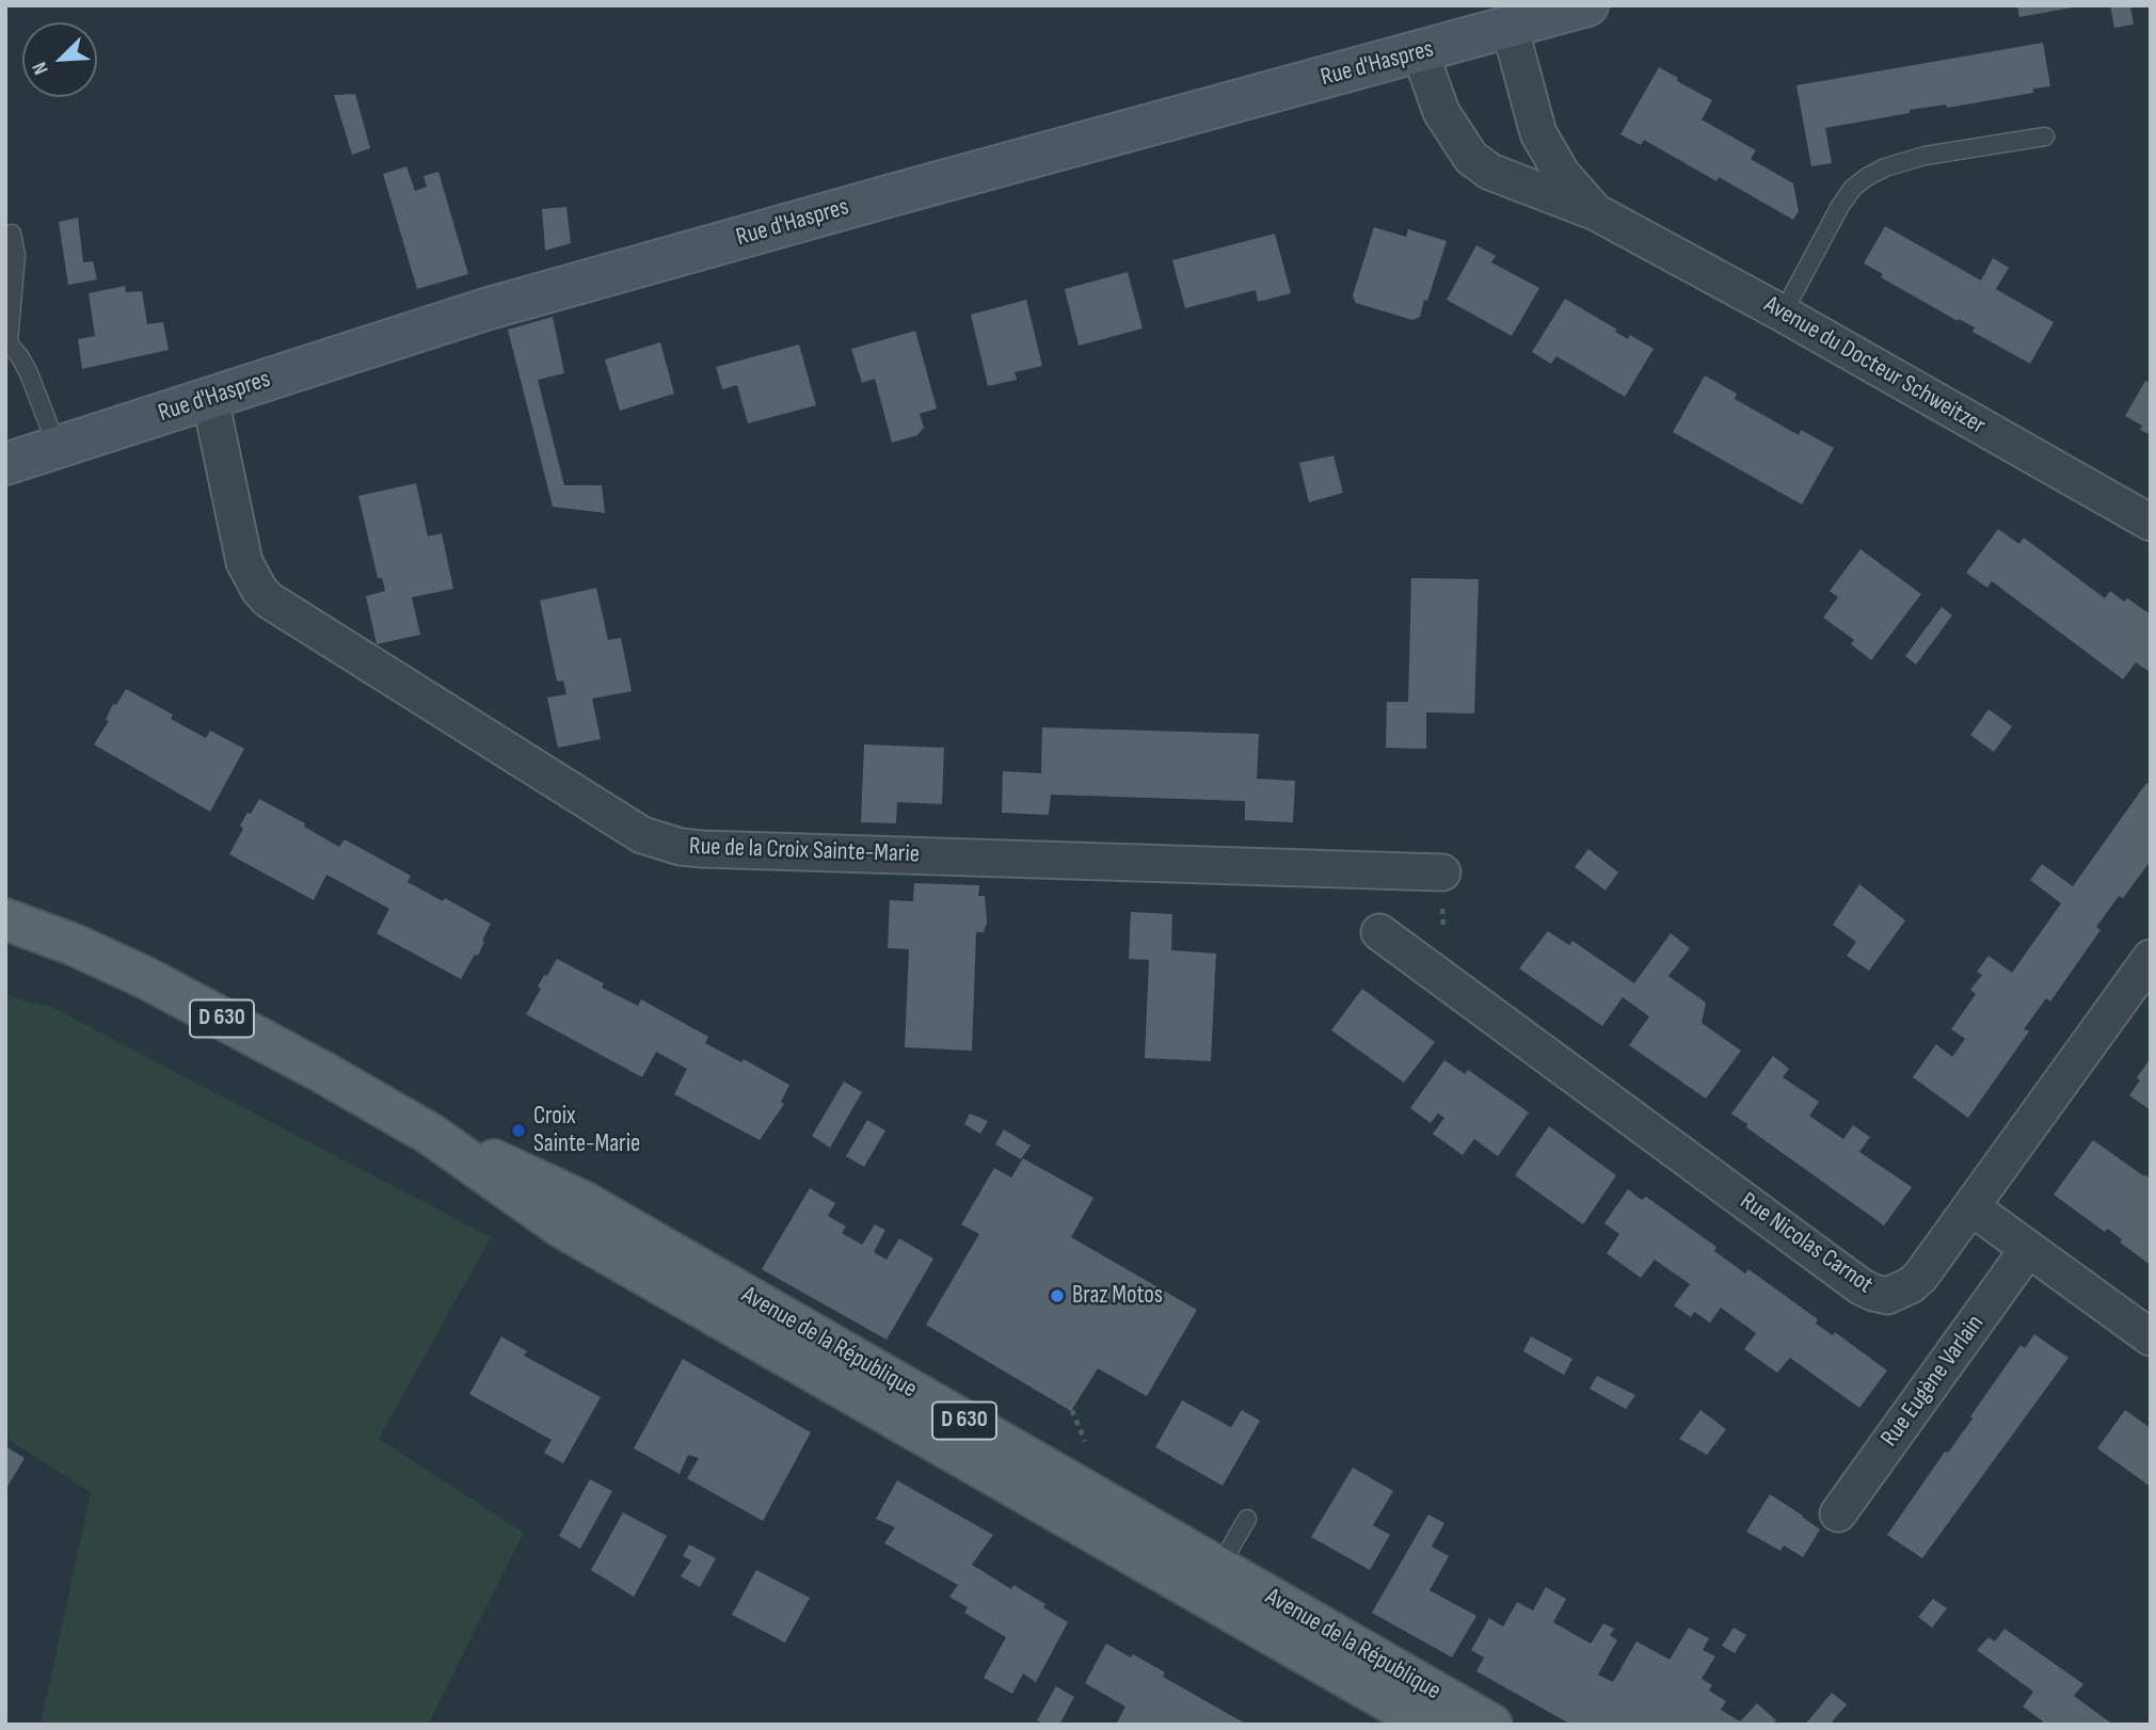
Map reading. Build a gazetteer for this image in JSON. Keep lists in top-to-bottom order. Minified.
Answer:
{"streets":{"main road":["Rue d'Haspres","D 630","Avenue de la République"],"street":["Avenue du Docteur Schweitzer","Rue de la Croix Sainte-Marie","Rue Nicolas Carnot","Rue Eugène Varlain"]},"crossings":[["Rue d'Haspres","Avenue du Docteur Schweitzer"],["Rue d'Haspres","Rue de la Croix Sainte-Marie"]],"places":["Croix Sainte-Marie","Braz Motos"],"north":"bottom left"}
